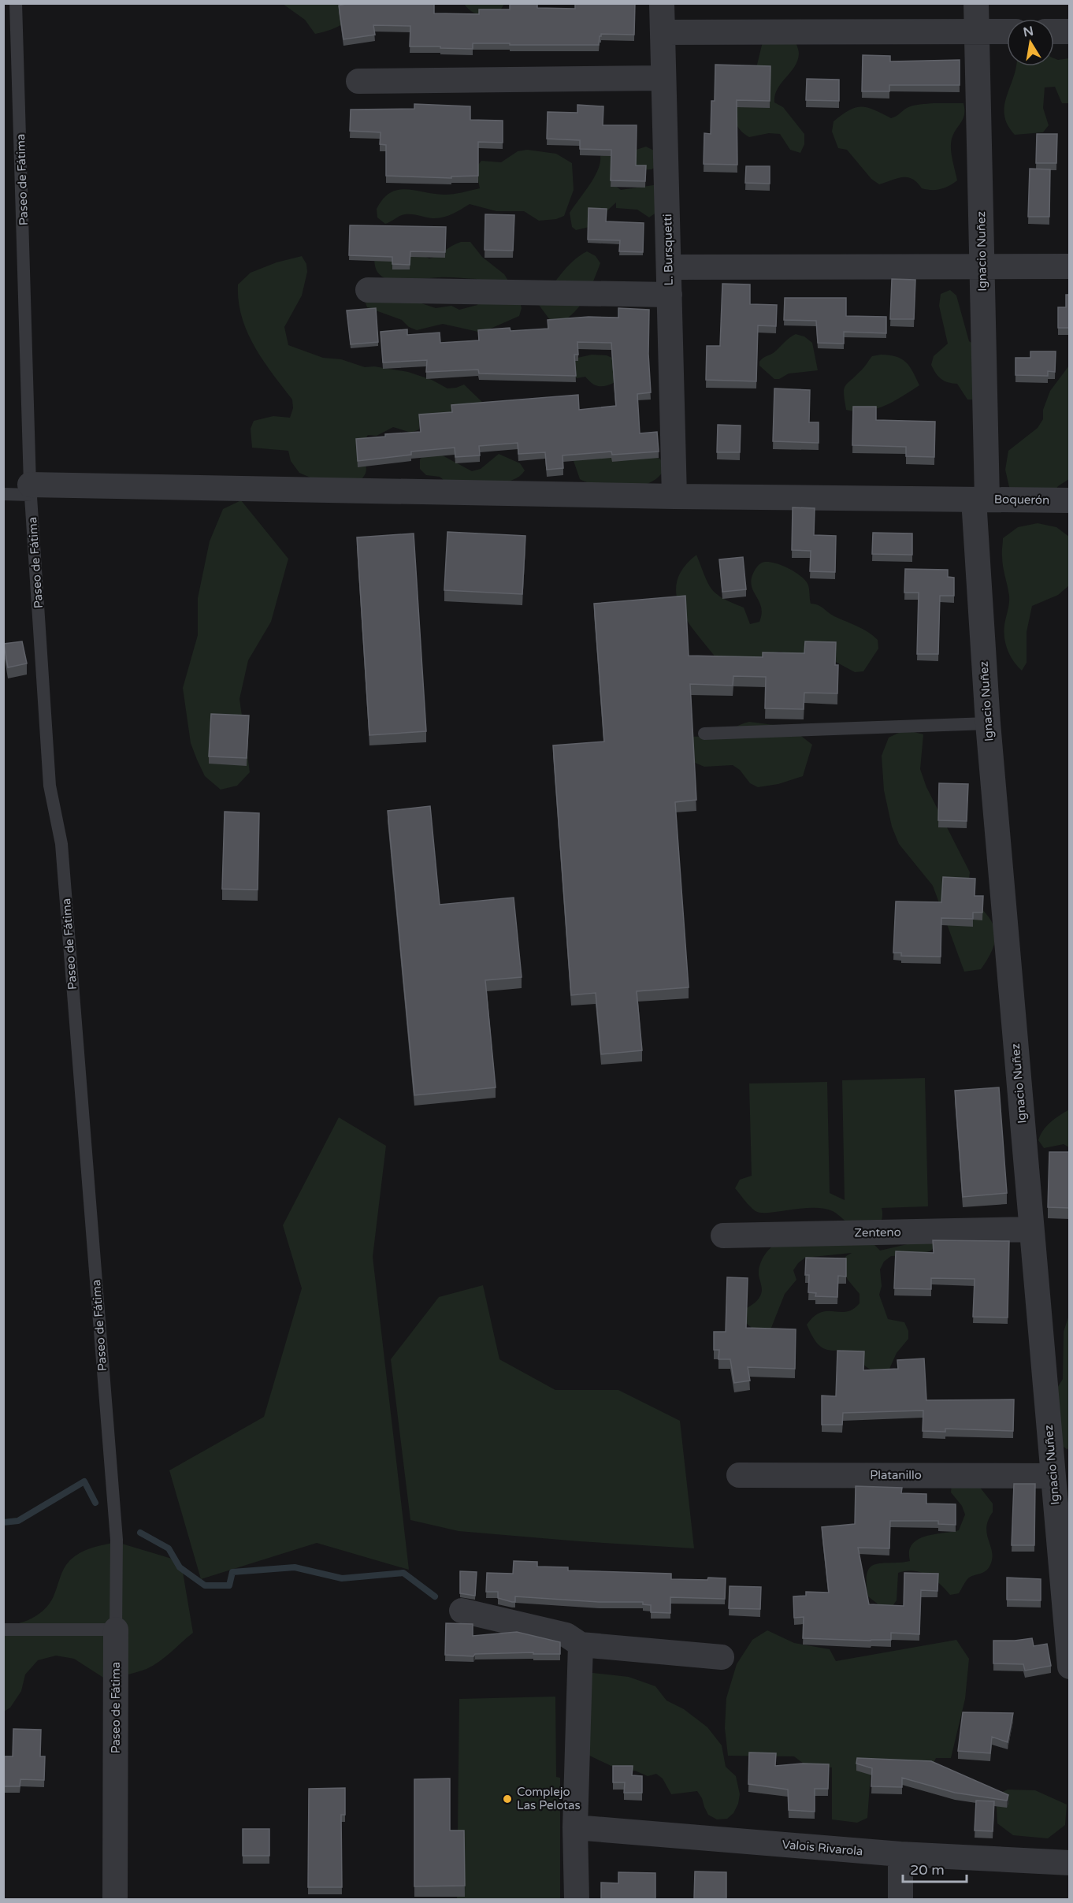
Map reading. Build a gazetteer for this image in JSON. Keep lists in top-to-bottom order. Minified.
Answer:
{"streets":{"street":["Paseo de Fátima","L. Bursquetti","Ignacio Nuñez","Boquerón","Zenteno","Platanillo","Valois Rivarola"]},"crossings":[["Paseo de Fátima","Boquerón"],["L. Bursquetti","Boquerón"],["Ignacio Nuñez","Boquerón"],["Ignacio Nuñez","Zenteno"],["Ignacio Nuñez","Platanillo"]],"places":["Complejo Las Pelotas"],"scale_bar":"20 m","north":"top"}
